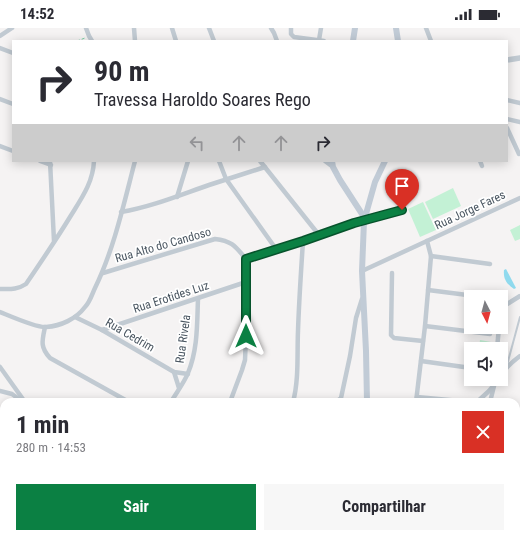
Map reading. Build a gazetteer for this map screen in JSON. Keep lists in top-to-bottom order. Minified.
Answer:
{"streets":{"street":["Rua Jorge Fares","Rua Alto do Candoso","Rua Erotides Luz","Rua Cedrim","Rua Rivela"]},"crossings":[["Rua Erotides Luz","Rua Cedrim"],["Rua Erotides Luz","Rua Rivela"],["Rua Cedrim","Rua Rivela"]],"north":"bottom","page":{"status":"14:52","turn":["90 m","Travessa Haroldo Soares Rego"],"heading":["1 min","280 m · 14:53"],"buttons":["Sair","Compartilhar"]}}
